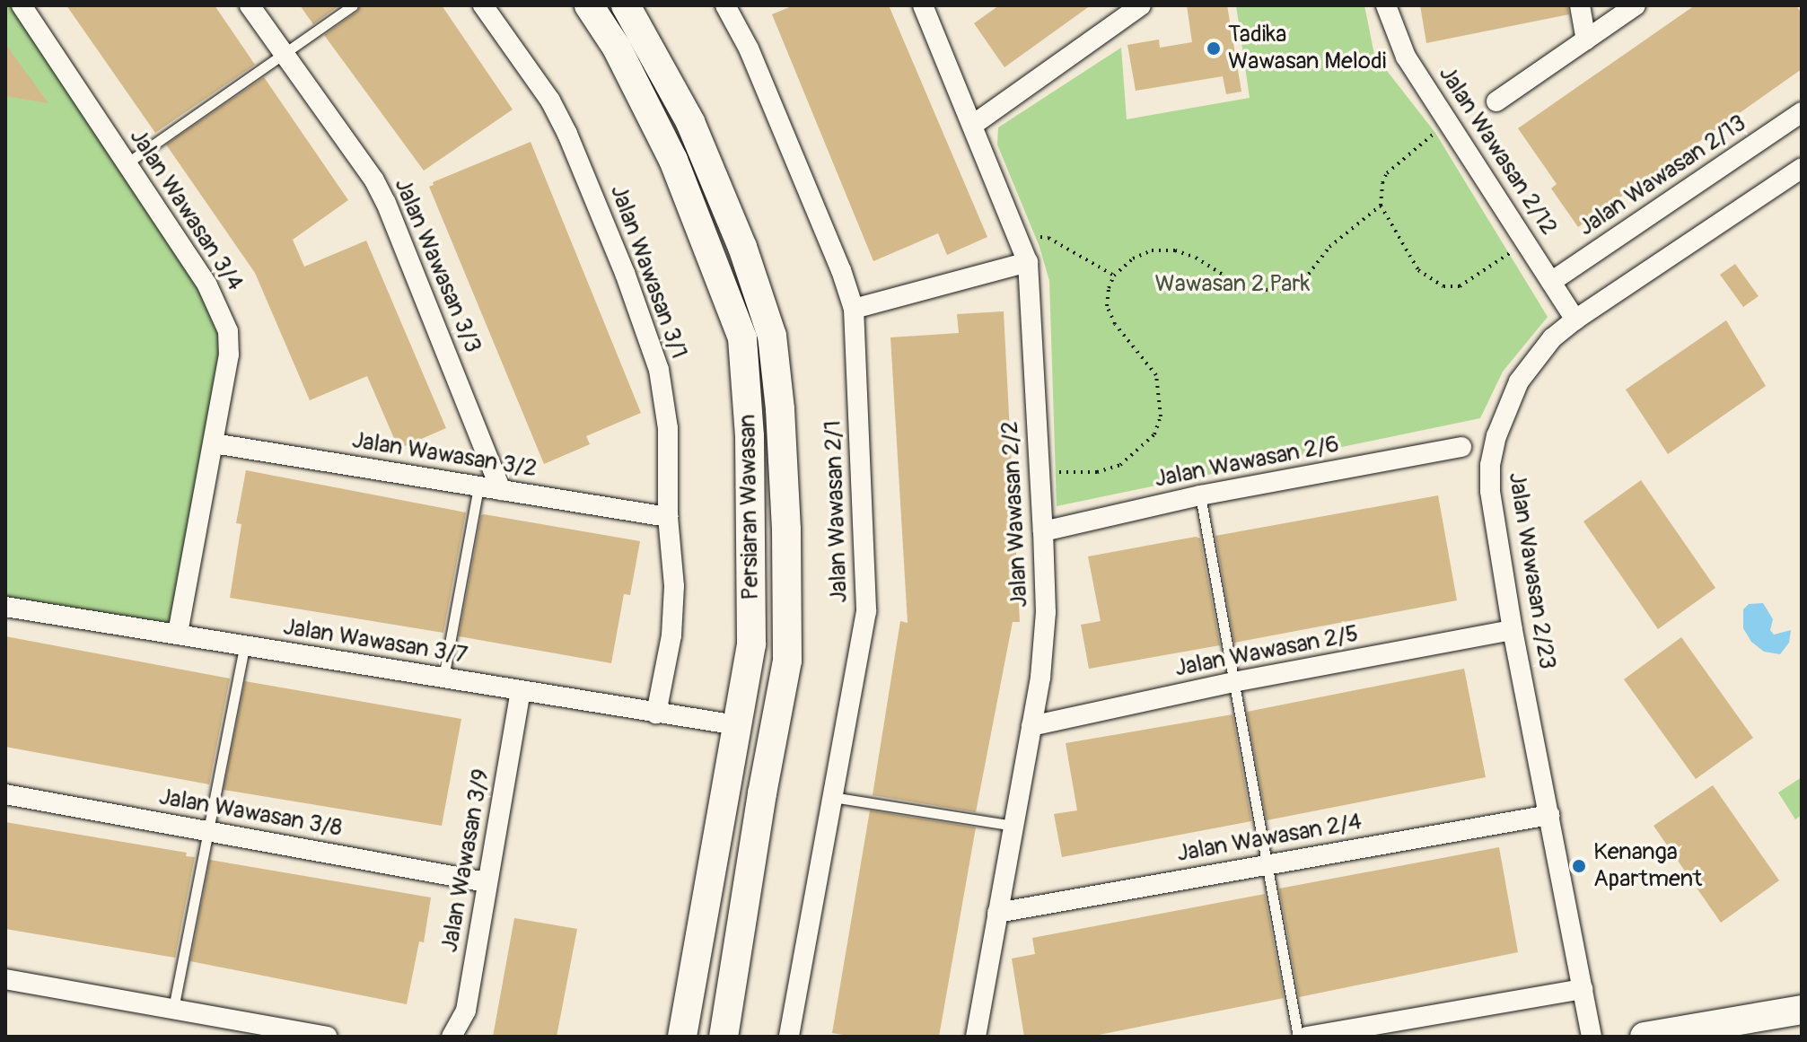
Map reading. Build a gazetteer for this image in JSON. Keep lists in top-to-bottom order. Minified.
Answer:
{"streets":{"main road":["Persiaran Wawasan"],"street":["Jalan Wawasan 2/12","Jalan Wawasan 2/13","Jalan Wawasan 3/4","Jalan Wawasan 3/3","Jalan Wawasan 3/1","Jalan Wawasan 3/2","Jalan Wawasan 2/6","Jalan Wawasan 2/1","Jalan Wawasan 2/2","Jalan Wawasan 2/23","Jalan Wawasan 3/7","Jalan Wawasan 2/5","Jalan Wawasan 3/8","Jalan Wawasan 2/4","Jalan Wawasan 3/9"]},"crossings":[["Jalan Wawasan 2/12","Jalan Wawasan 2/13"],["Jalan Wawasan 2/12","Jalan Wawasan 2/23"],["Jalan Wawasan 3/4","Jalan Wawasan 3/2"],["Jalan Wawasan 3/4","Jalan Wawasan 3/7"],["Jalan Wawasan 3/3","Jalan Wawasan 3/2"],["Jalan Wawasan 3/1","Jalan Wawasan 3/2"],["Jalan Wawasan 3/1","Jalan Wawasan 3/7"],["Jalan Wawasan 2/6","Jalan Wawasan 2/2"],["Persiaran Wawasan","Jalan Wawasan 3/7"],["Jalan Wawasan 2/2","Jalan Wawasan 2/5"],["Jalan Wawasan 2/2","Jalan Wawasan 2/4"],["Jalan Wawasan 2/23","Jalan Wawasan 2/5"],["Jalan Wawasan 2/23","Jalan Wawasan 2/4"],["Jalan Wawasan 3/7","Jalan Wawasan 3/9"],["Jalan Wawasan 3/8","Jalan Wawasan 3/9"]],"parks":["Wawasan 2 Park"],"places":["Tadika Wawasan Melodi","Kenanga Apartment"]}
